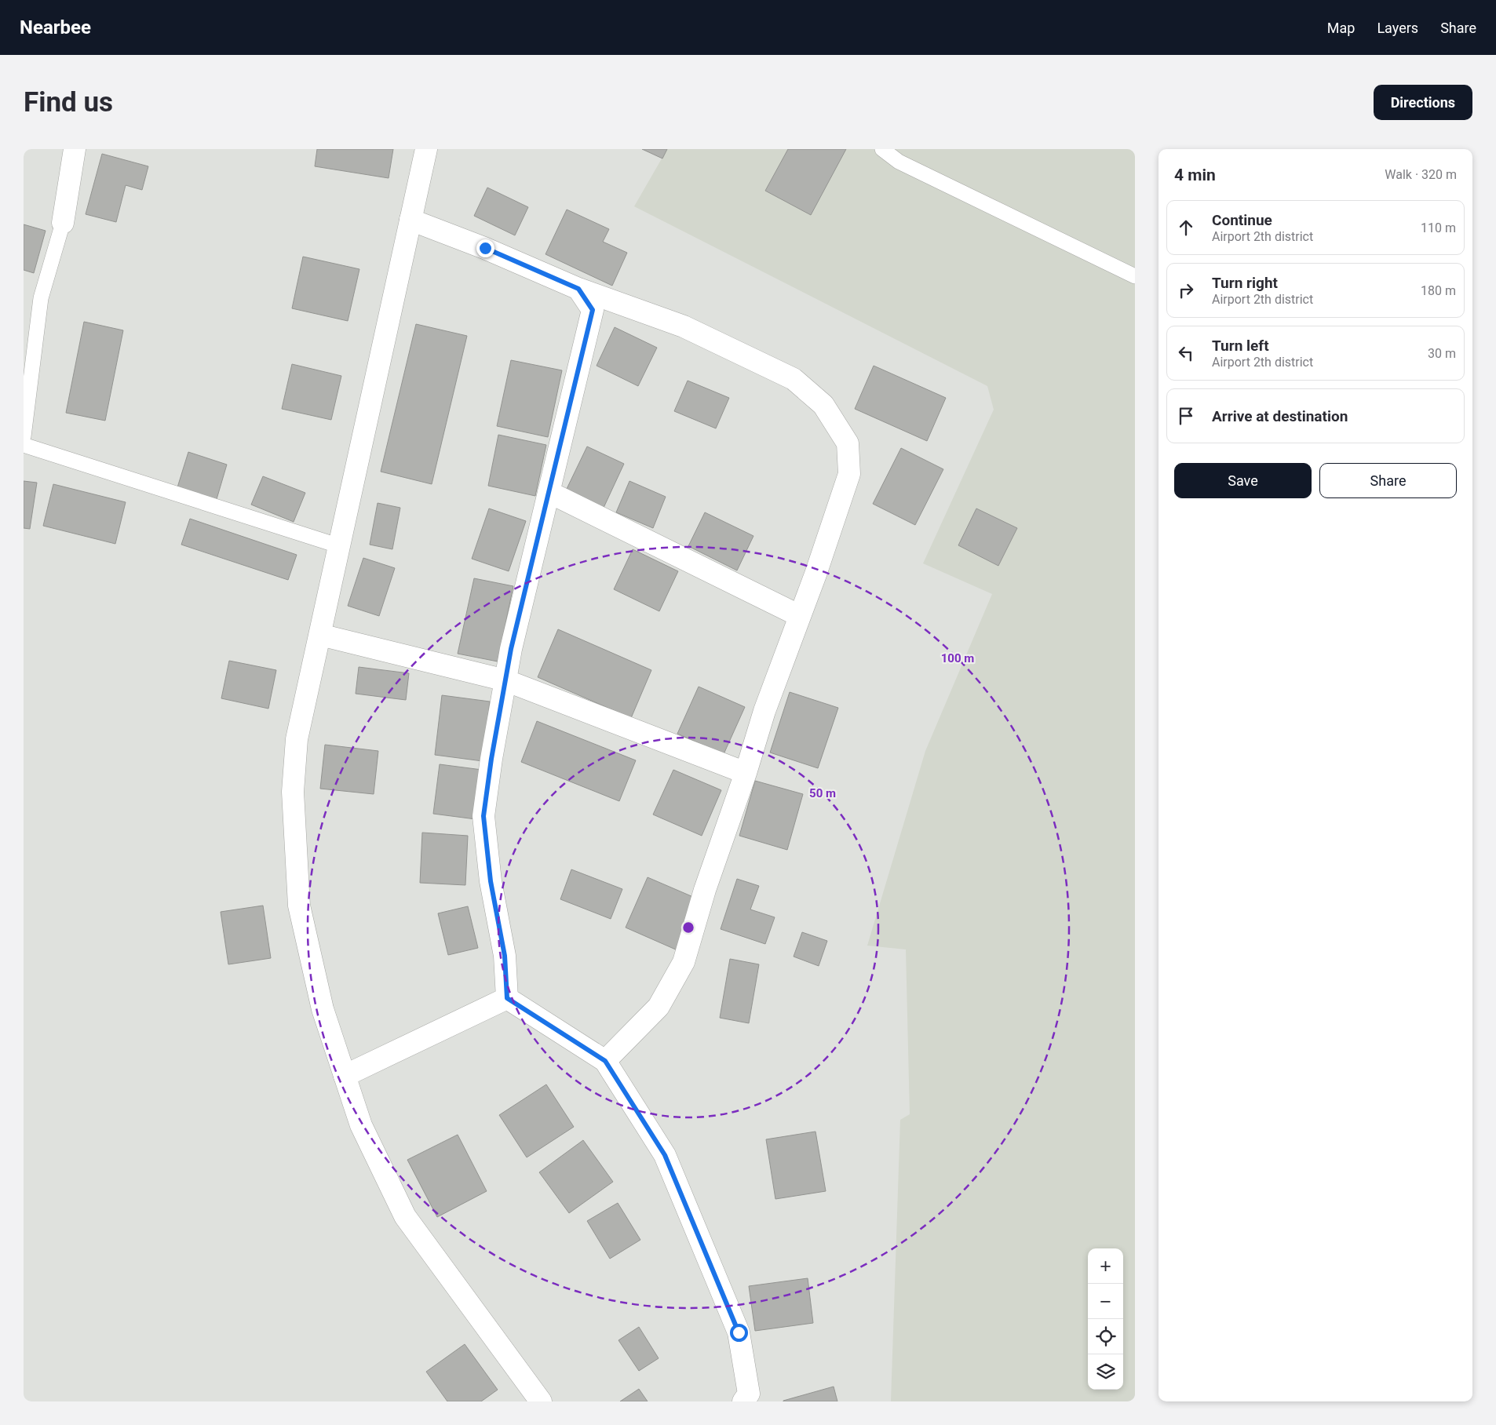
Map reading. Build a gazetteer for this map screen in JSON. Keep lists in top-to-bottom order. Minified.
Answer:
{"page":{"header":"Nearbee","nav":["Map","Layers","Share"],"buttons":["Directions",["Save","Share"]],"title":"Find us","heading":["4 min","Walk · 320 m"],"list":[["Continue","Airport 2th district","110 m"],["Turn right","Airport 2th district","180 m"],["Turn left","Airport 2th district","30 m"],"Arrive at destination"],"map_buttons":["+","−"]},"rings":["100 m","50 m"]}
